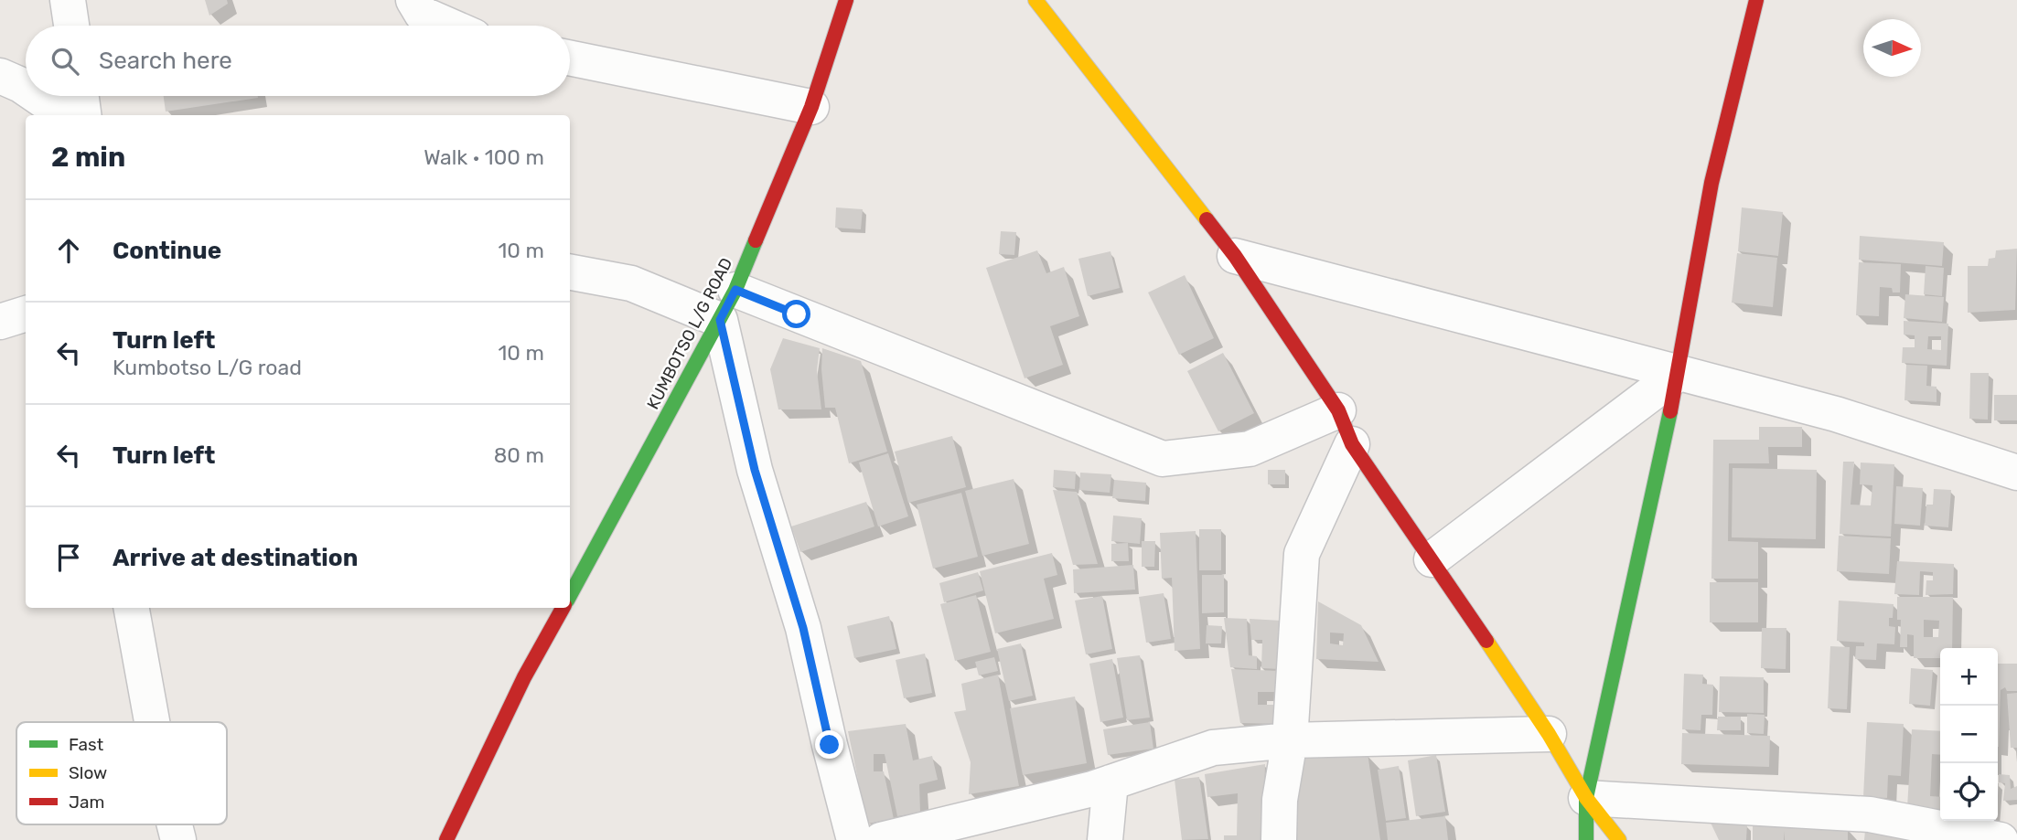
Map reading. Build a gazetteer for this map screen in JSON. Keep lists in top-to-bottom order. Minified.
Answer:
{"streets":{"street":["KUMBOTSO L/G ROAD"]},"legend":["Fast","Slow","Jam"],"north":"right","page":{"search":"Search here","heading":["2 min","Walk · 100 m"],"list":[["Continue","10 m"],["Turn left","Kumbotso L/G road","10 m"],["Turn left","80 m"],"Arrive at destination"],"map_buttons":["+","−"]}}
